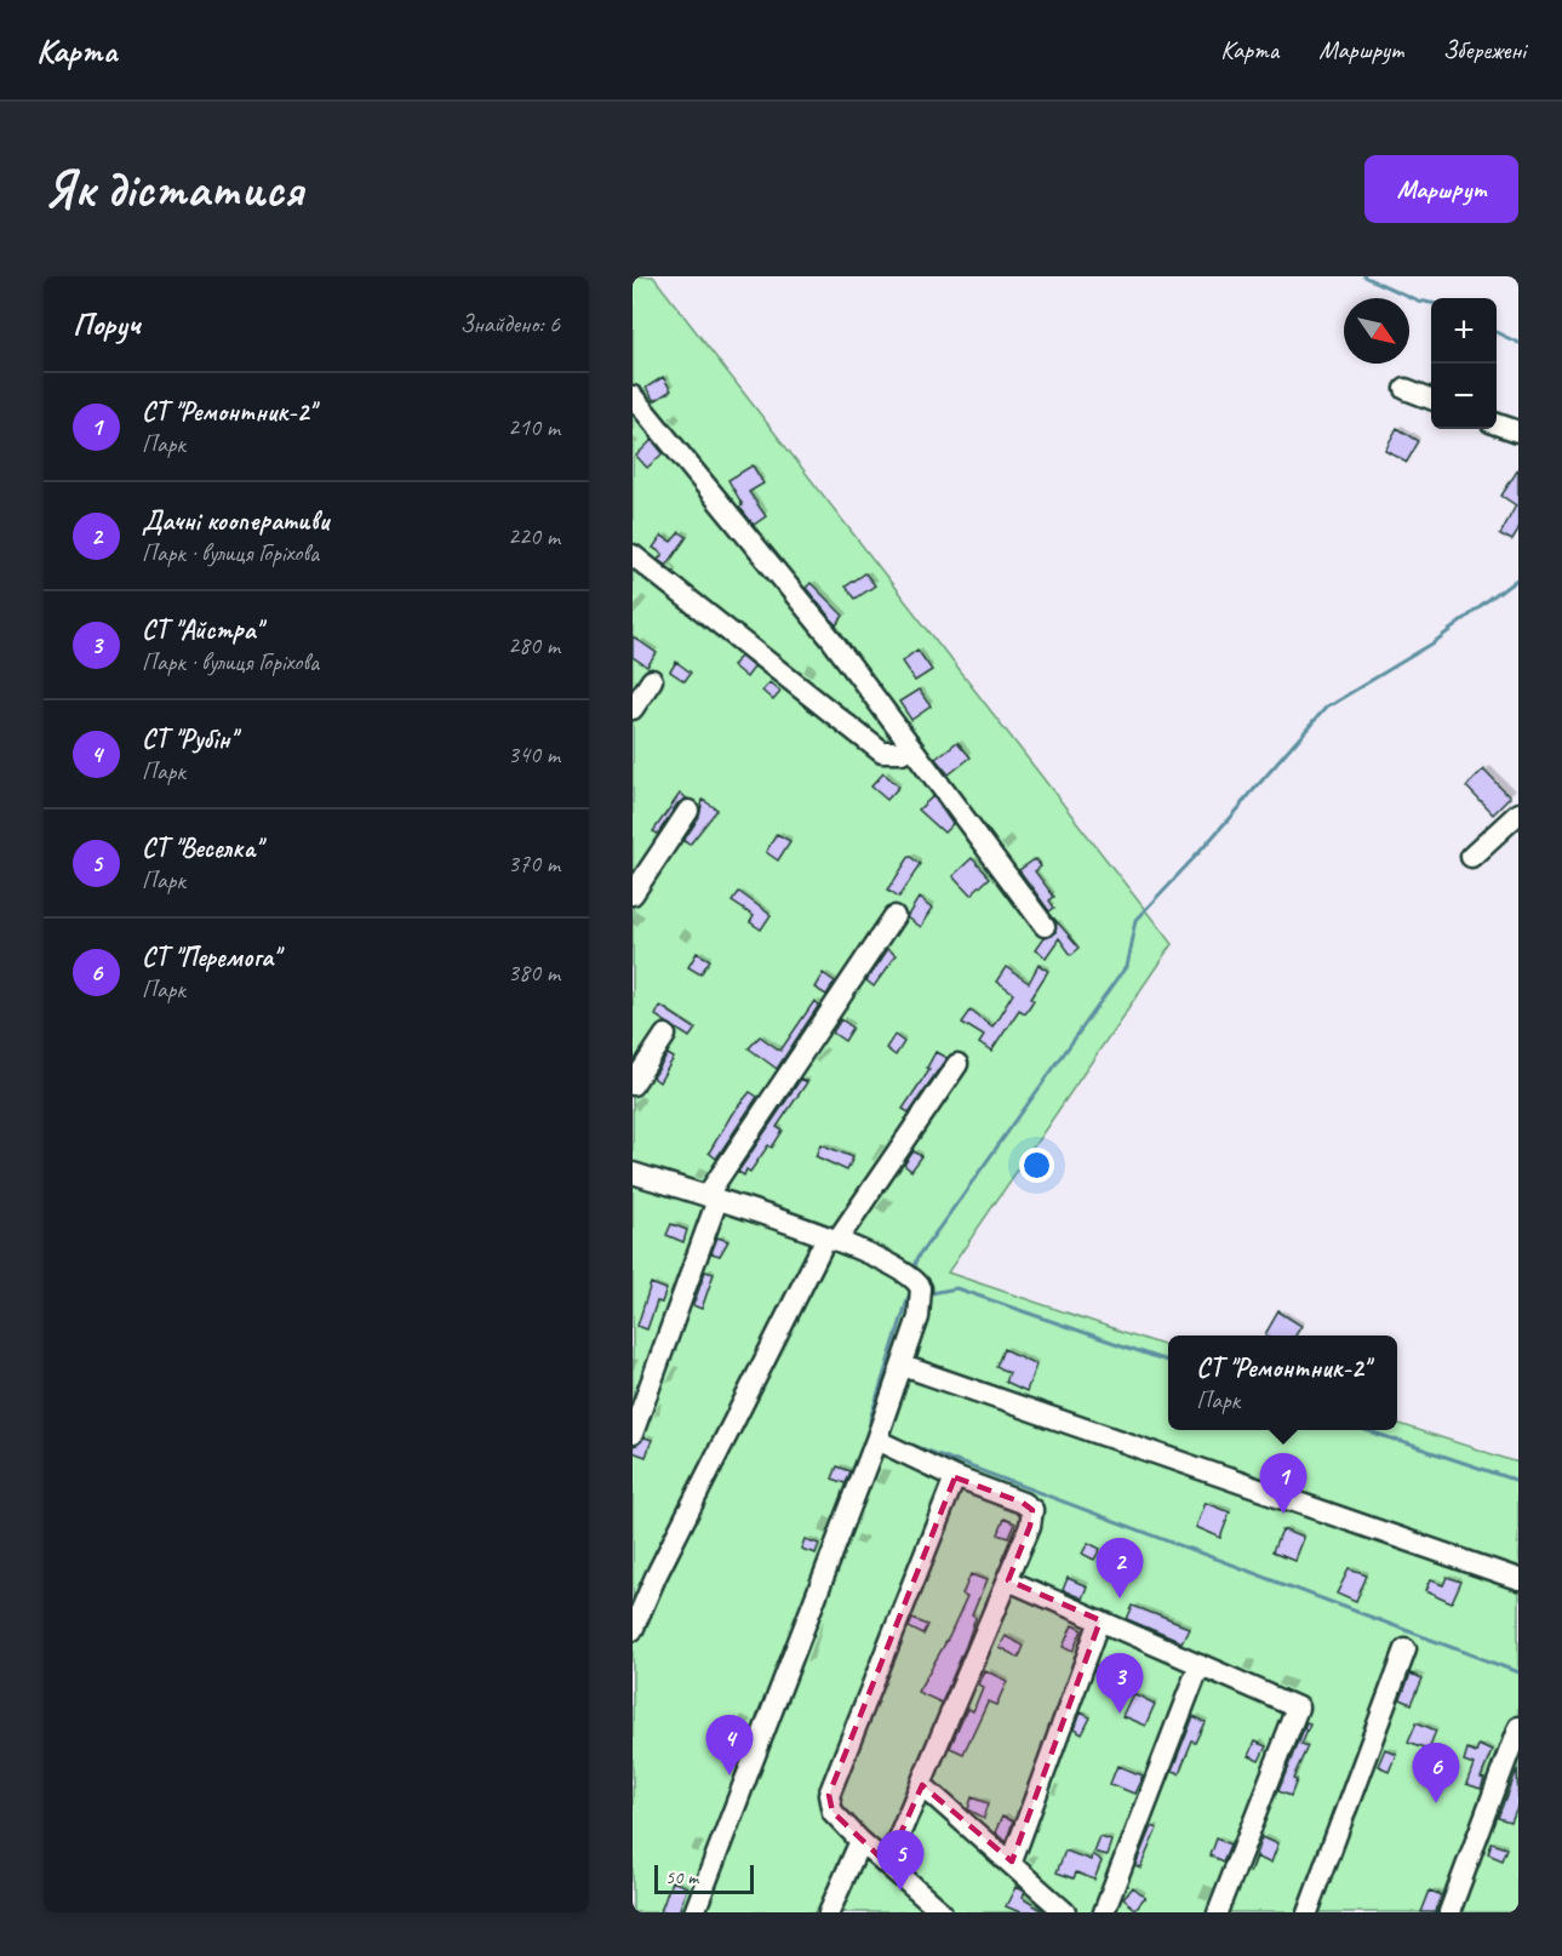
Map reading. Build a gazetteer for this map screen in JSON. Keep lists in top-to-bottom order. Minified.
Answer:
{"scale_bar":"50 m","north":"bottom right","page":{"header":"Карта","nav":["Карта","Маршрут","Збережені"],"buttons":"Маршрут","title":"Як дістатися","heading":["Поруч","Знайдено: 6"],"map_buttons":["+","−"],"list":[{"mark":"1","name":"СТ \"Ремонтник-2\"","note":"Парк","value":"210 m"},{"mark":"2","name":"Дачні кооперативи","note":"Парк · вулиця Горіхова","value":"220 m"},{"mark":"3","name":"СТ \"Айстра\"","note":"Парк · вулиця Горіхова","value":"280 m"},{"mark":"4","name":"СТ \"Рубін\"","note":"Парк","value":"340 m"},{"mark":"5","name":"СТ \"Веселка\"","note":"Парк","value":"370 m"},{"mark":"6","name":"СТ \"Перемога\"","note":"Парк","value":"380 m"}],"popup":["СТ \"Ремонтник-2\"","Парк"],"pins":["1","2","3","4","6","5"],"scale":"50 m"}}
